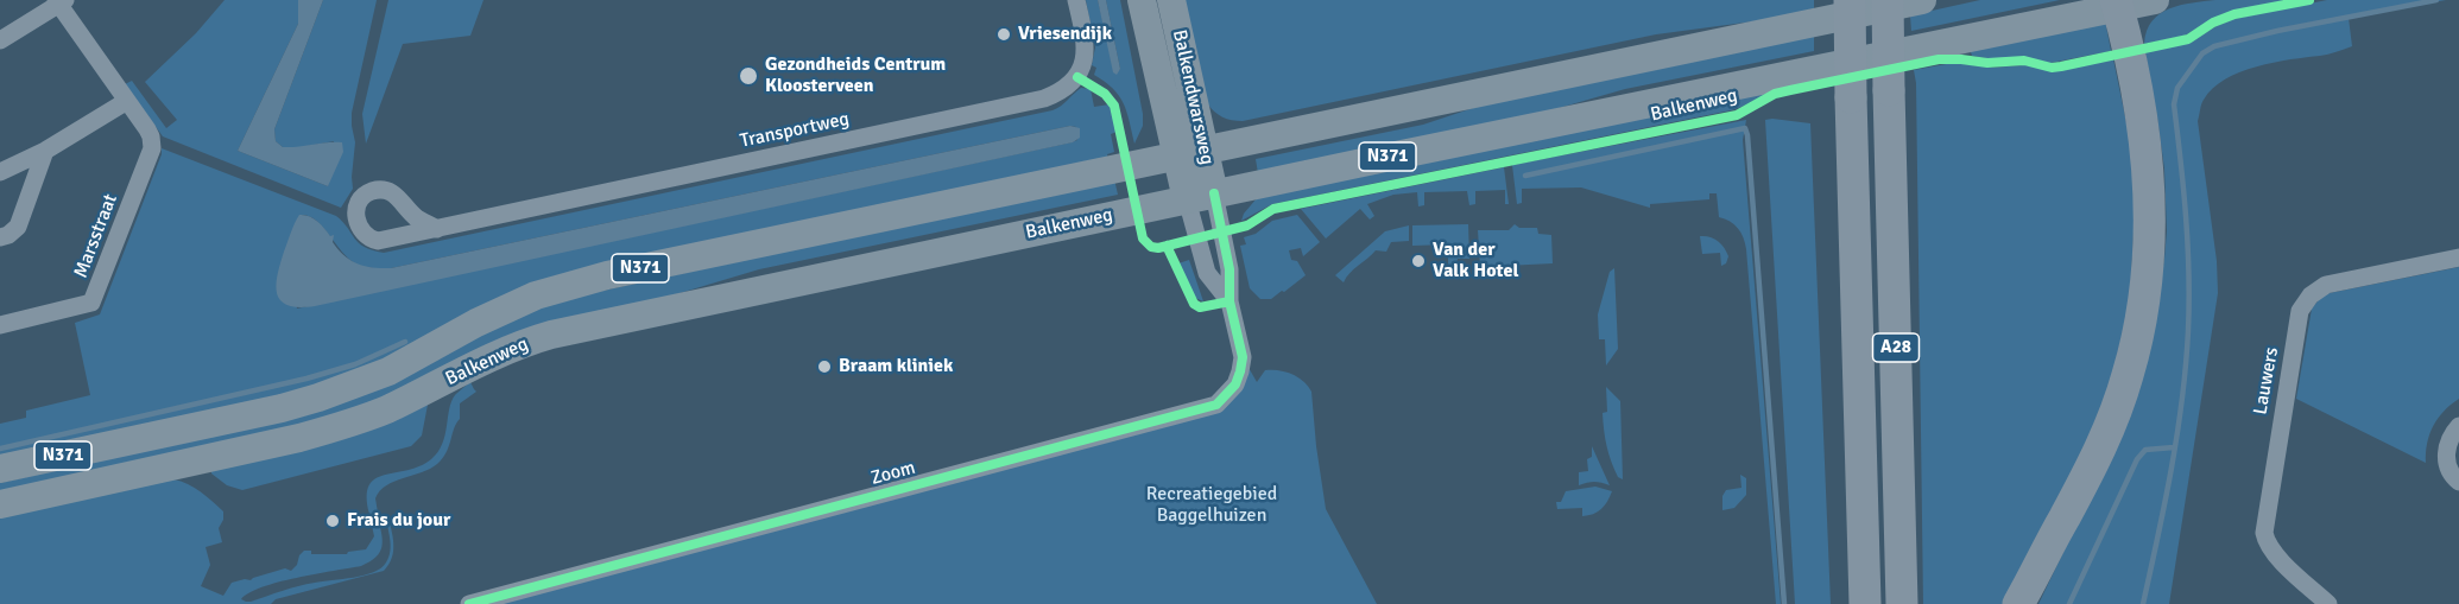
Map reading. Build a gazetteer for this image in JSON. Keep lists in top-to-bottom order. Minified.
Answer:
{"streets":{"highway":["A28"],"main road":["Balkendwarsweg","Balkenweg","N371","Zoom"],"street":["Transportweg","Marsstraat","Lauwers"]},"crossings":[["Balkendwarsweg","Balkenweg"],["Balkendwarsweg","Zoom"],["Balkenweg","Zoom"]],"parks":["Recreatiegebied Baggelhuizen"],"places":["Vriesendijk","Gezondheids Centrum Kloosterveen","Van der Valk Hotel","Braam kliniek","Frais du jour"]}
